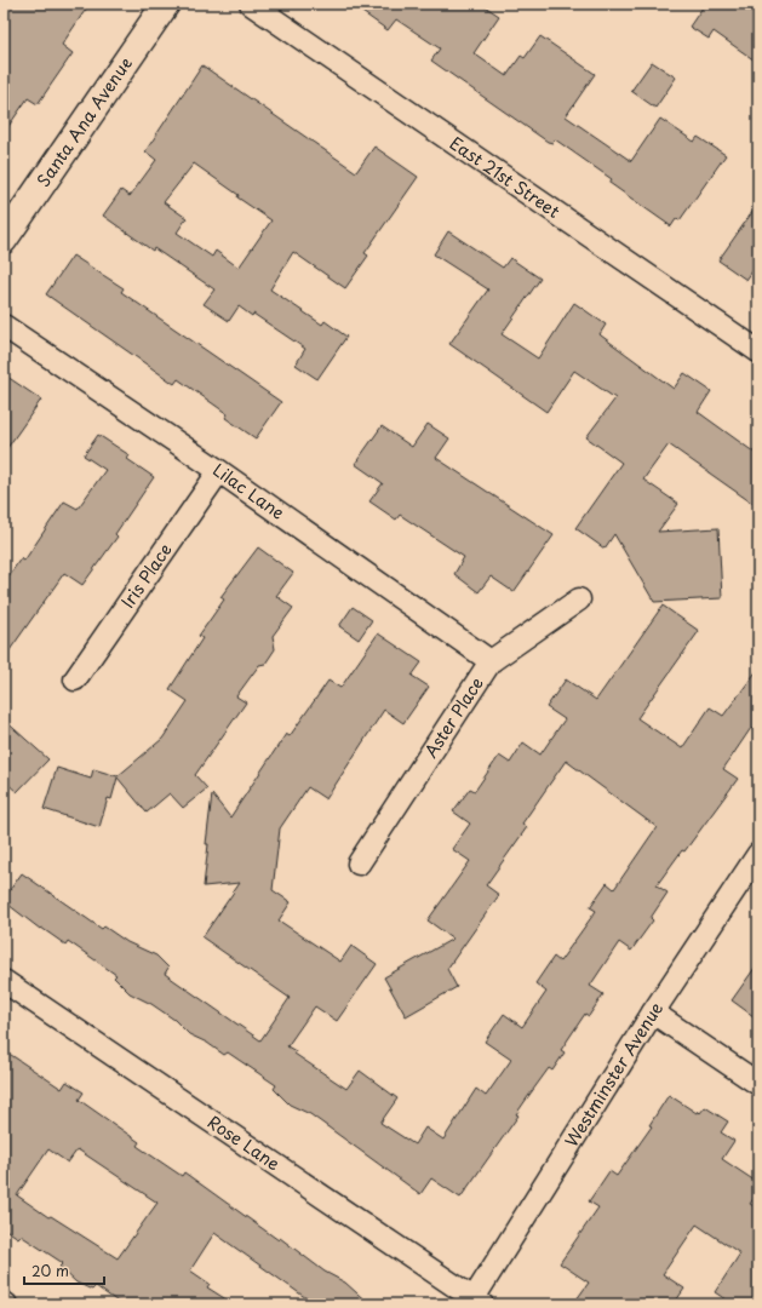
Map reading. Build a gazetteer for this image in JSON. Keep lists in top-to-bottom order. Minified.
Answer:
{"streets":{"street":["Santa Ana Avenue","East 21st Street","Lilac Lane","Iris Place","Aster Place","Westminster Avenue","Rose Lane"]},"crossings":[["Lilac Lane","Iris Place"],["Lilac Lane","Aster Place"],["Westminster Avenue","Rose Lane"]],"scale_bar":"20 m"}
